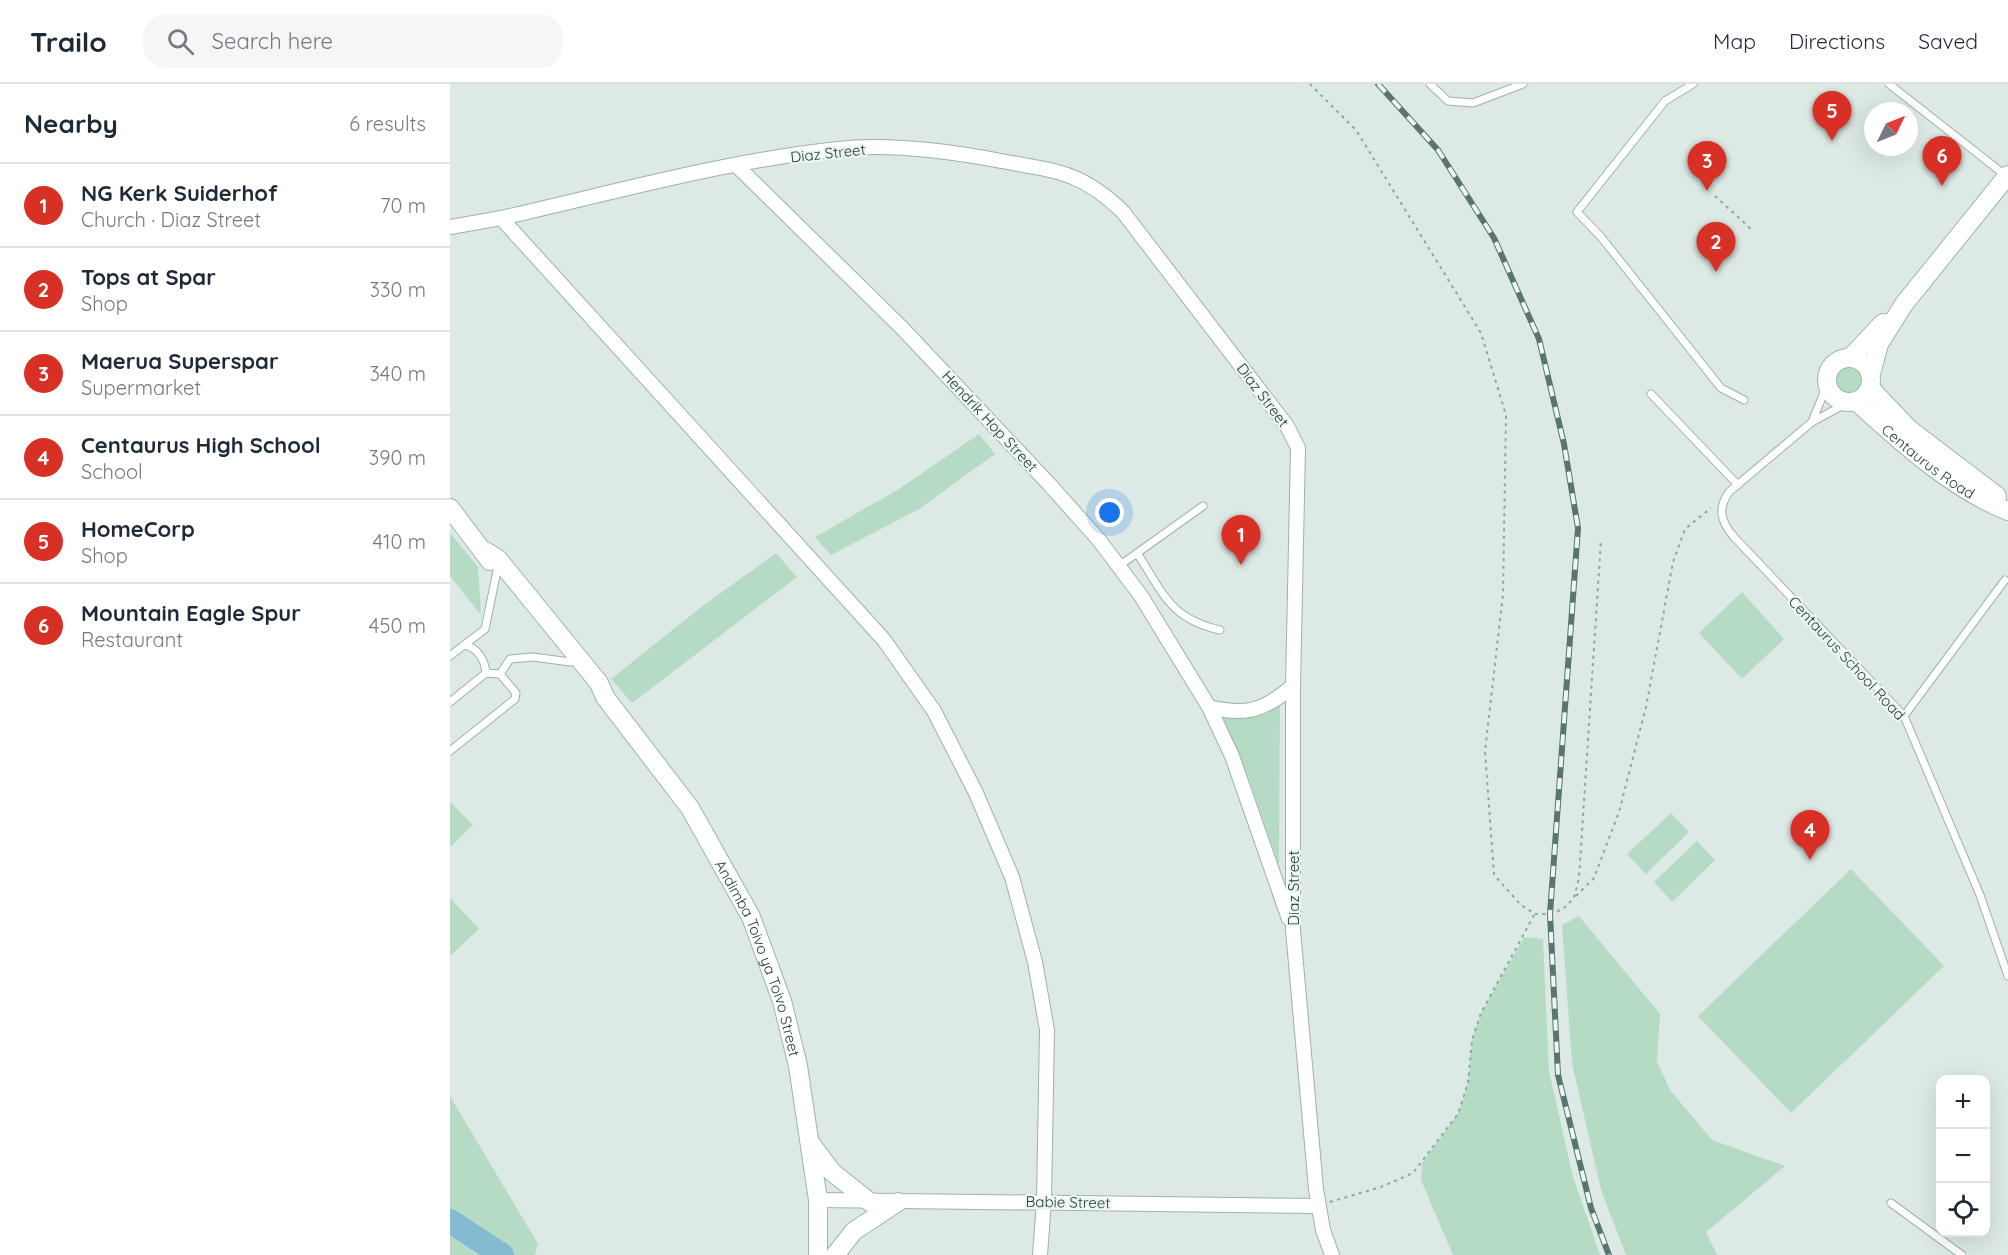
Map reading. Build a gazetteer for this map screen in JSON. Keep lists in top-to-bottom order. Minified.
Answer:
{"streets":{"street":["Diaz Street","Hendrik Hop Street","Centaurus Road","Andimba Toivo ya Toivo Street","Babie Street"],"lane":["Centaurus School Road"]},"crossings":[["Diaz Street","Hendrik Hop Street"],["Diaz Street","Babie Street"],["Andimba Toivo ya Toivo Street","Babie Street"]],"north":"top right","page":{"header":"Trailo","search":"Search here","nav":["Map","Directions","Saved"],"heading":["Nearby","6 results"],"pins":["5","6","3","2","1","4"],"list":[{"mark":"1","name":"NG Kerk Suiderhof","note":"Church · Diaz Street","value":"70 m"},{"mark":"2","name":"Tops at Spar","note":"Shop","value":"330 m"},{"mark":"3","name":"Maerua Superspar","note":"Supermarket","value":"340 m"},{"mark":"4","name":"Centaurus High School","note":"School","value":"390 m"},{"mark":"5","name":"HomeCorp","note":"Shop","value":"410 m"},{"mark":"6","name":"Mountain Eagle Spur","note":"Restaurant","value":"450 m"}],"map_buttons":["+","−"]}}
